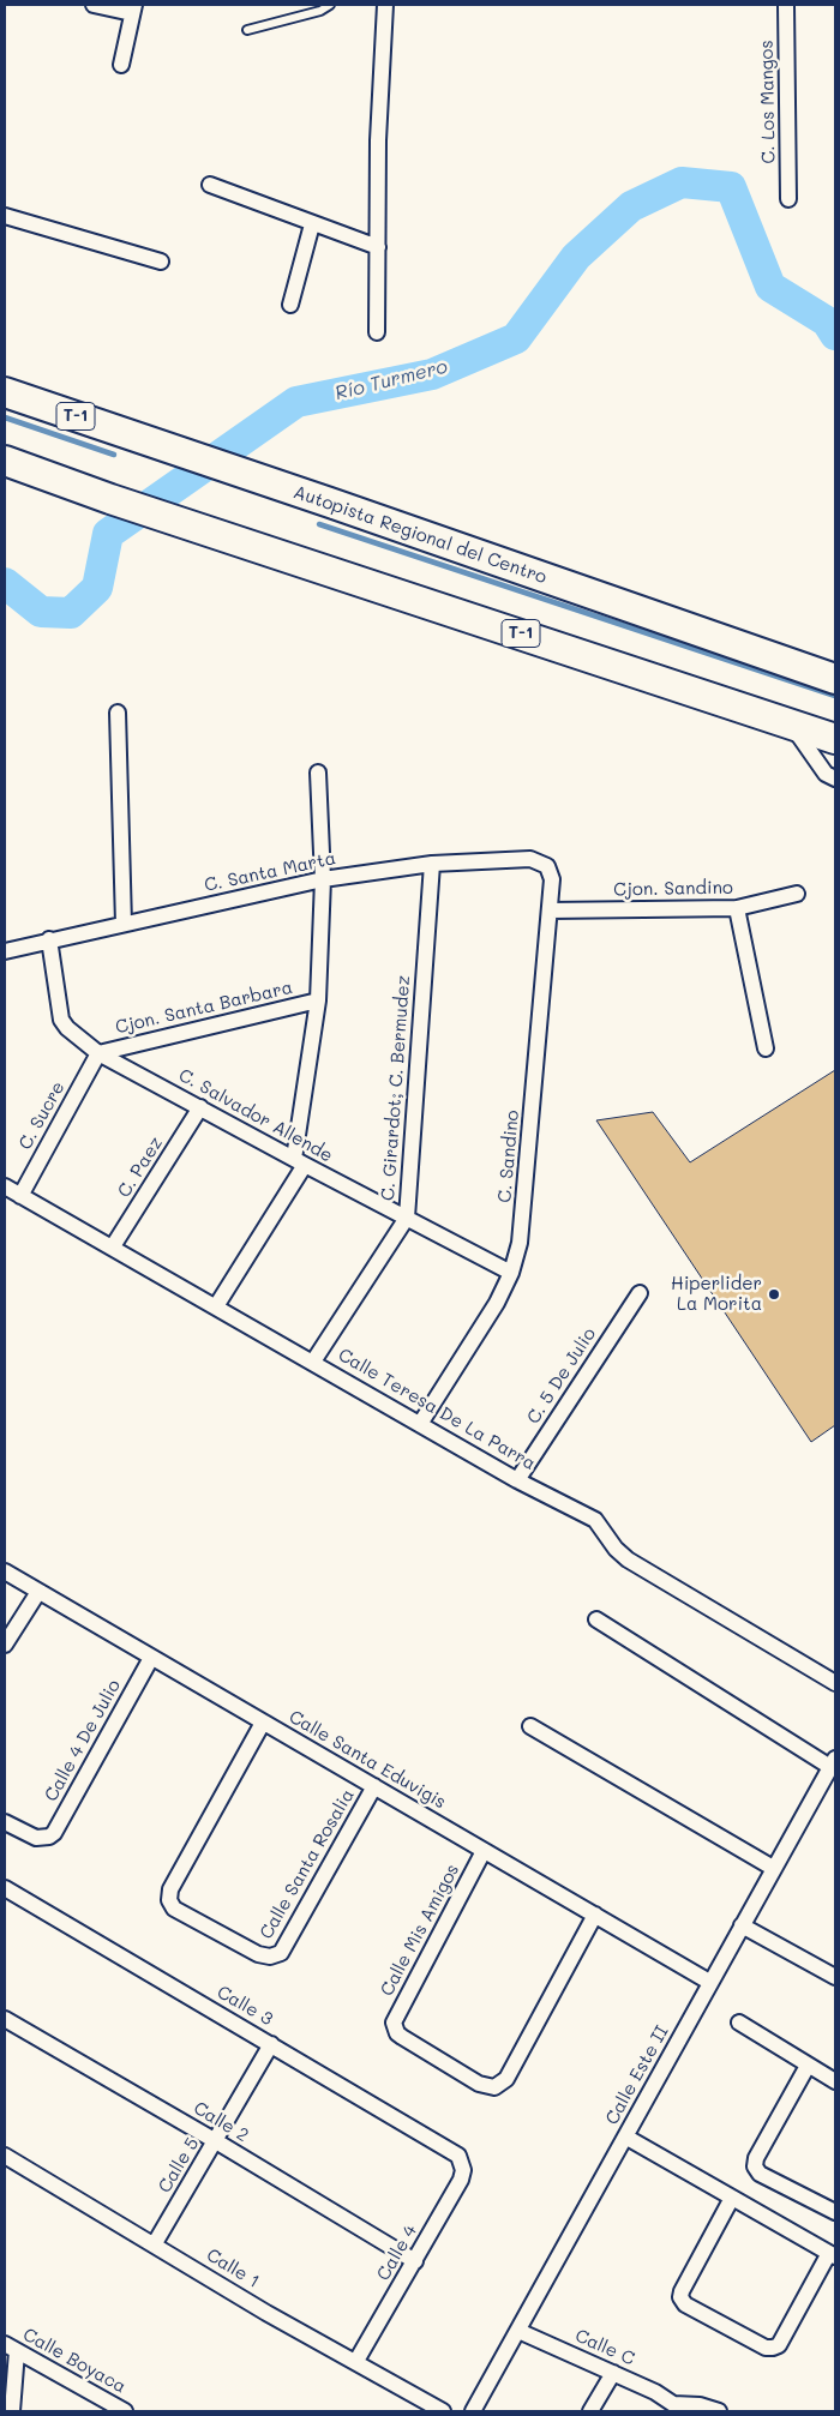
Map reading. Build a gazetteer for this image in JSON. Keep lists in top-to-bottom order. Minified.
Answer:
{"streets":{"highway":["T-1","Autopista Regional del Centro"],"street":["C. Los Mangos","C. Santa Marta","Cjon. Sandino","Cjon. Santa Barbara","C. Girardot; C. Bermudez","C. Sucre","C. Salvador Allende","C. Sandino","C. Paez","C. 5 De Julio","Calle Teresa De La Parra","Calle 4 De Julio","Calle Santa Eduvigis","Calle Santa Rosalia","Calle Mis Amigos","Calle 3","Calle Este II","Calle 2","Calle 5","Calle 4","Calle 1","Calle C","Calle Boyaca"]},"crossings":[["C. Santa Marta","C. Girardot; C. Bermudez"],["C. Santa Marta","C. Salvador Allende"],["C. Santa Marta","C. Sandino"],["Cjon. Sandino","C. Sandino"],["Cjon. Santa Barbara","C. Sucre"],["Cjon. Santa Barbara","C. Salvador Allende"],["C. Girardot; C. Bermudez","C. Salvador Allende"],["C. Girardot; C. Bermudez","Calle Teresa De La Parra"],["C. Sucre","C. Salvador Allende"],["C. Sucre","Calle Teresa De La Parra"],["C. Salvador Allende","C. Sandino"],["C. Salvador Allende","C. Paez"],["C. Sandino","Calle Teresa De La Parra"],["C. Paez","Calle Teresa De La Parra"],["C. 5 De Julio","Calle Teresa De La Parra"],["Calle 4 De Julio","Calle Santa Eduvigis"],["Calle Santa Eduvigis","Calle Santa Rosalia"],["Calle Santa Eduvigis","Calle Mis Amigos"],["Calle Santa Eduvigis","Calle Este II"],["Calle 3","Calle 5"],["Calle 3","Calle 4"],["Calle Este II","Calle C"],["Calle 2","Calle 5"],["Calle 2","Calle 4"],["Calle 5","Calle 1"],["Calle 4","Calle 1"]],"water":["Río Turmero"],"places":["Hiperlider La Morita"]}
